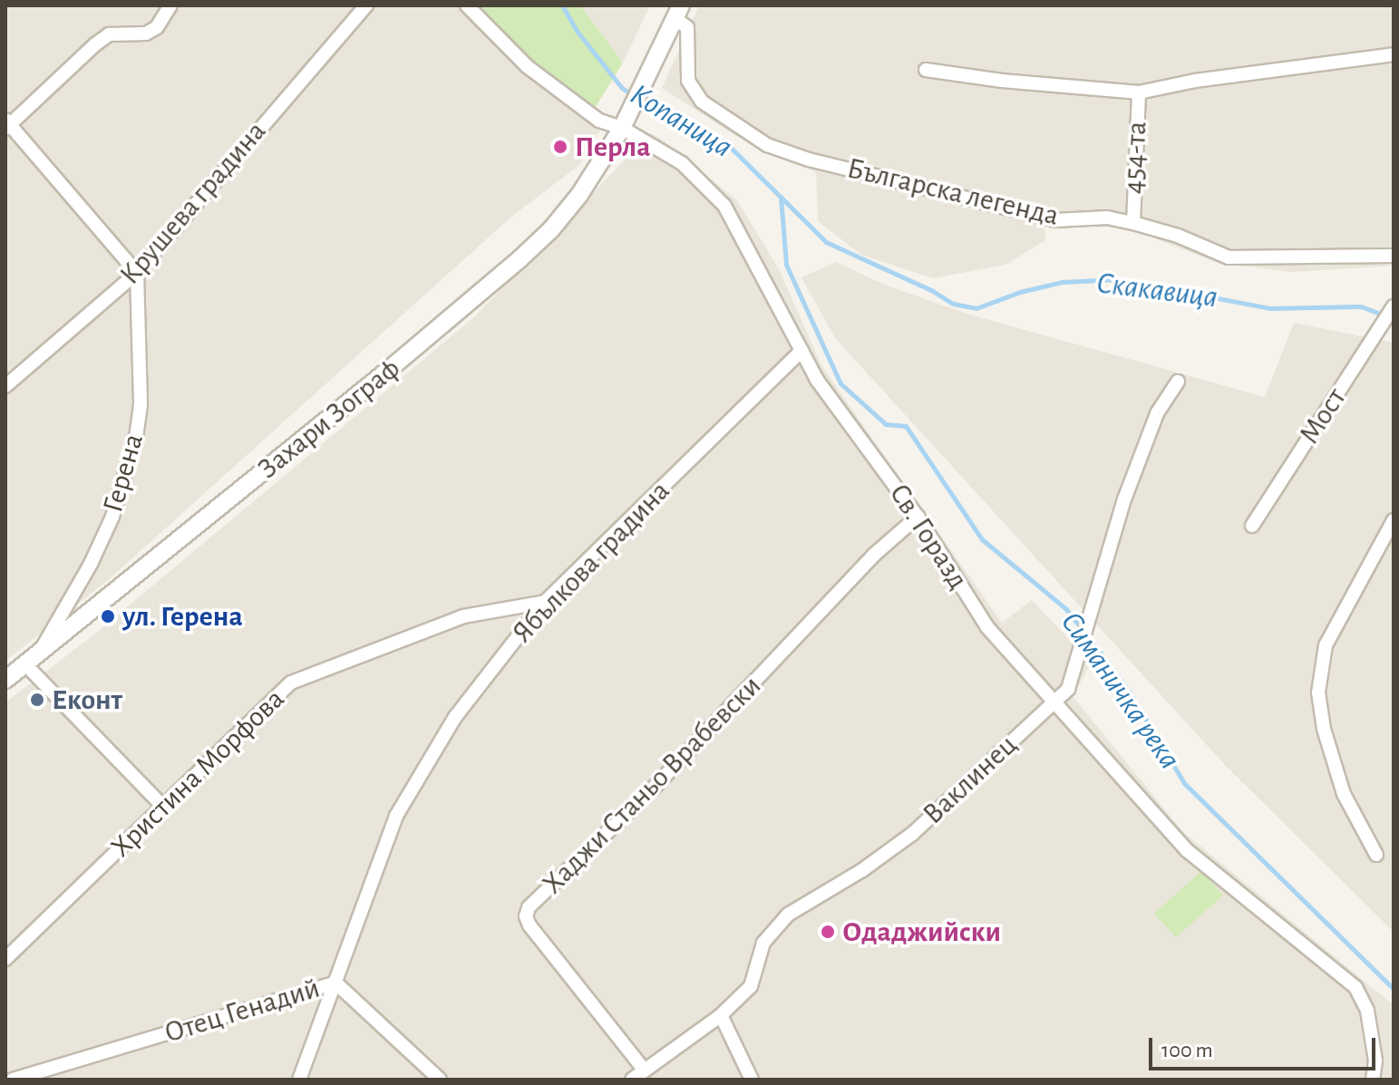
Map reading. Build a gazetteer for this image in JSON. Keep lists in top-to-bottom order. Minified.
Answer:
{"streets":{"street":["454-та","Българска легенда","Крушева градина","Мост","Захари Зограф","Герена","Св. Горазд","Ябълкова градина","Христина Морфова","Ваклинец","Хаджи Станьо Врабевски","Отец Генадий"]},"crossings":[["454-та","Българска легенда"],["Българска легенда","Захари Зограф"],["Крушева градина","Герена"],["Захари Зограф","Герена"],["Захари Зограф","Св. Горазд"],["Св. Горазд","Ябълкова градина"],["Св. Горазд","Ваклинец"],["Св. Горазд","Хаджи Станьо Врабевски"],["Ябълкова градина","Христина Морфова"],["Ябълкова градина","Отец Генадий"],["Ваклинец","Хаджи Станьо Врабевски"]],"water":["Копаница","Скакавица","Симаничка река"],"places":["Перла","ул. Герена","Еконт","Одаджийски"],"scale_bar":"100 m"}
